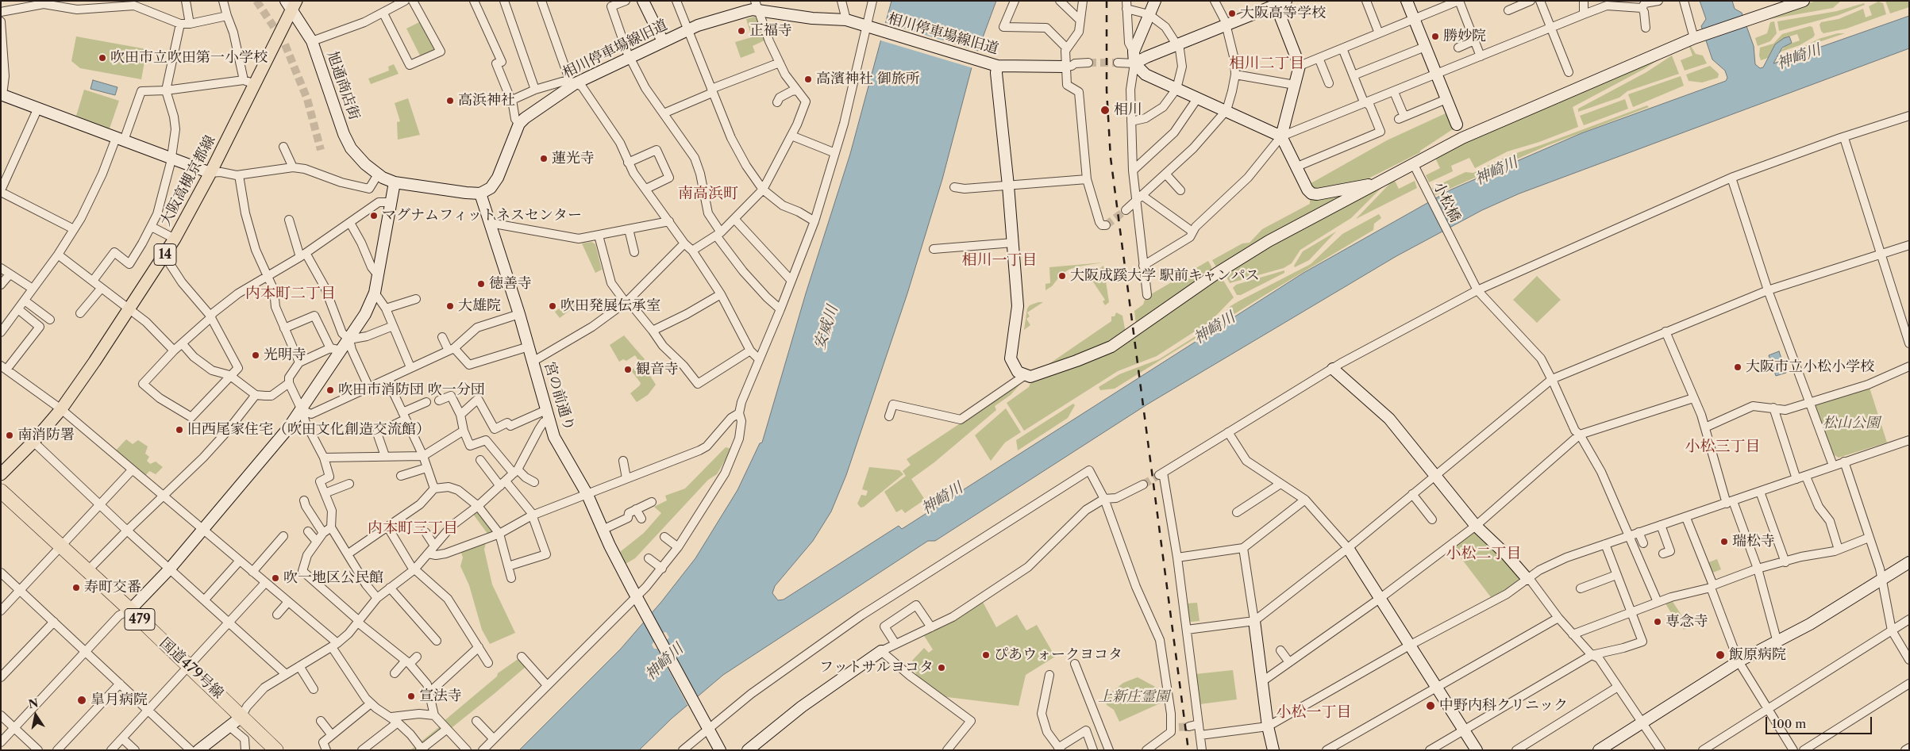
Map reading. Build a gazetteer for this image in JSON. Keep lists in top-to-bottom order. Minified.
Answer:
{"streets":{"highway":["479","国道479号線"],"main road":["大阪高槻京都線","14"],"street":["相川停車場線旧道","旭通商店街","小松橋","宮の前通り"]},"crossings":[["旭通商店街","大阪高槻京都線"]],"districts":["相川二丁目","南高浜町","相川一丁目","内本町二丁目","小松三丁目","内本町三丁目","小松二丁目","小松一丁目"],"water":["神崎川","安威川"],"parks":["松山公園","上新庄霊園"],"places":["大阪高等学校","正福寺","勝妙院","吹田市立吹田第一小学校","高濱神社 御旅所","高浜神社","相川","蓮光寺","マグナムフィットネスセンター","大阪成蹊大学 駅前キャンパス","徳善寺","大雄院","吹田発展伝承室","光明寺","大阪市立小松小学校","観音寺","吹田市消防団 吹一分団","旧西尾家住宅（吹田文化創造交流館）","南消防署","瑞松寺","吹一地区公民館","寿町交番","専念寺","ぴあウォークヨコタ","飯原病院","フットサルヨコタ","宣法寺","皐月病院","中野内科クリニック"],"scale_bar":"100 m","north":"top"}
